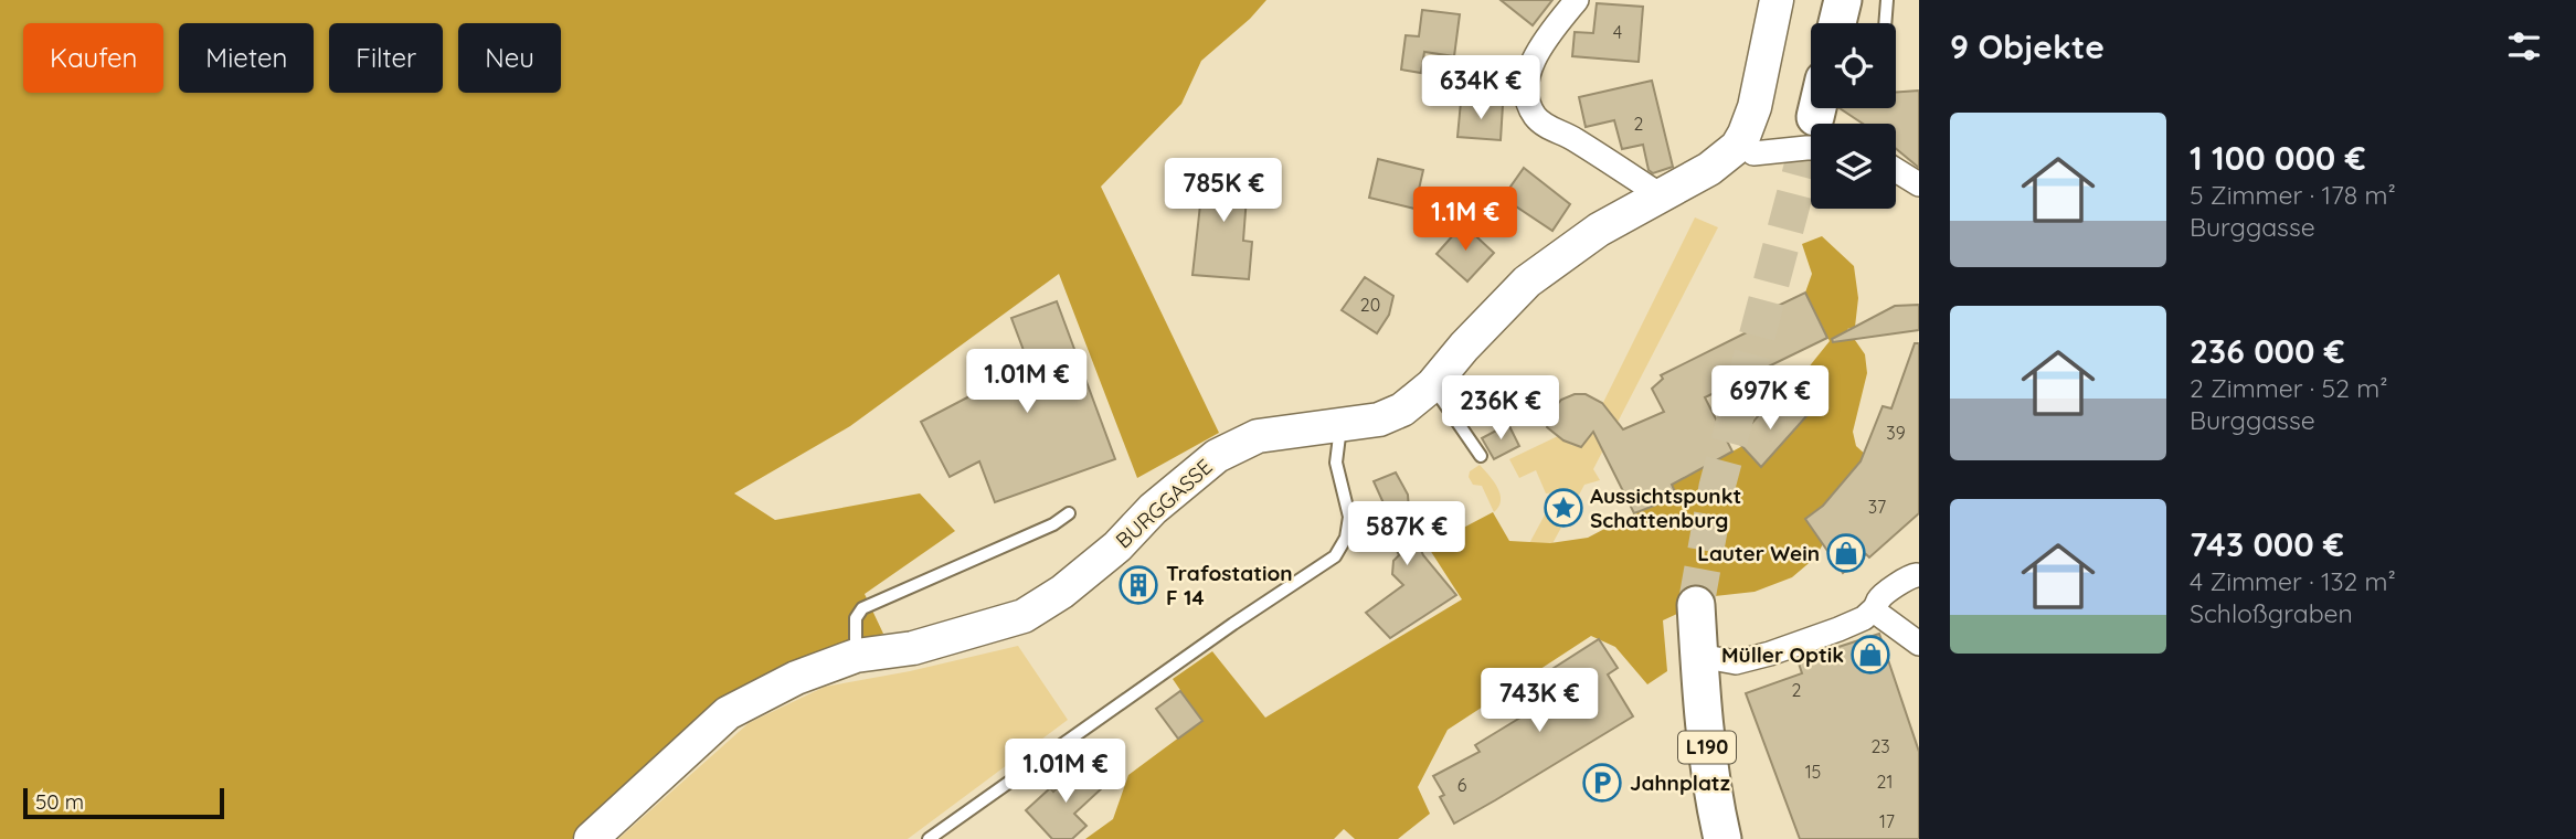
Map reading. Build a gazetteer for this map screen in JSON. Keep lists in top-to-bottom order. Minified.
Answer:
{"streets":{"main road":["BURGGASSE","L190"]},"places":{"place":["Aussichtspunkt Schattenburg"],"shop":["Lauter Wein","Müller Optik"],"building":["Trafostation F 14"],"parking":["Jahnplatz"]},"house_numbers":["4","2","20","39","37","2","23","15","21","6","17"],"scale_bar":"50 m","page":{"heading":"9 Objekte","chip":["Kaufen","Mieten","Filter","Neu"],"price":["634K €","785K €","1.1M €","1.01M €","697K €","236K €","587K €","743K €","1.01M €"],"list":[{"name":"1 100 000 €","note":"5 Zimmer · 178 m² · Burggasse"},{"name":"236 000 €","note":"2 Zimmer · 52 m² · Burggasse"},{"name":"743 000 €","note":"4 Zimmer · 132 m² · Schloßgraben"}],"scale":"50 m"}}
